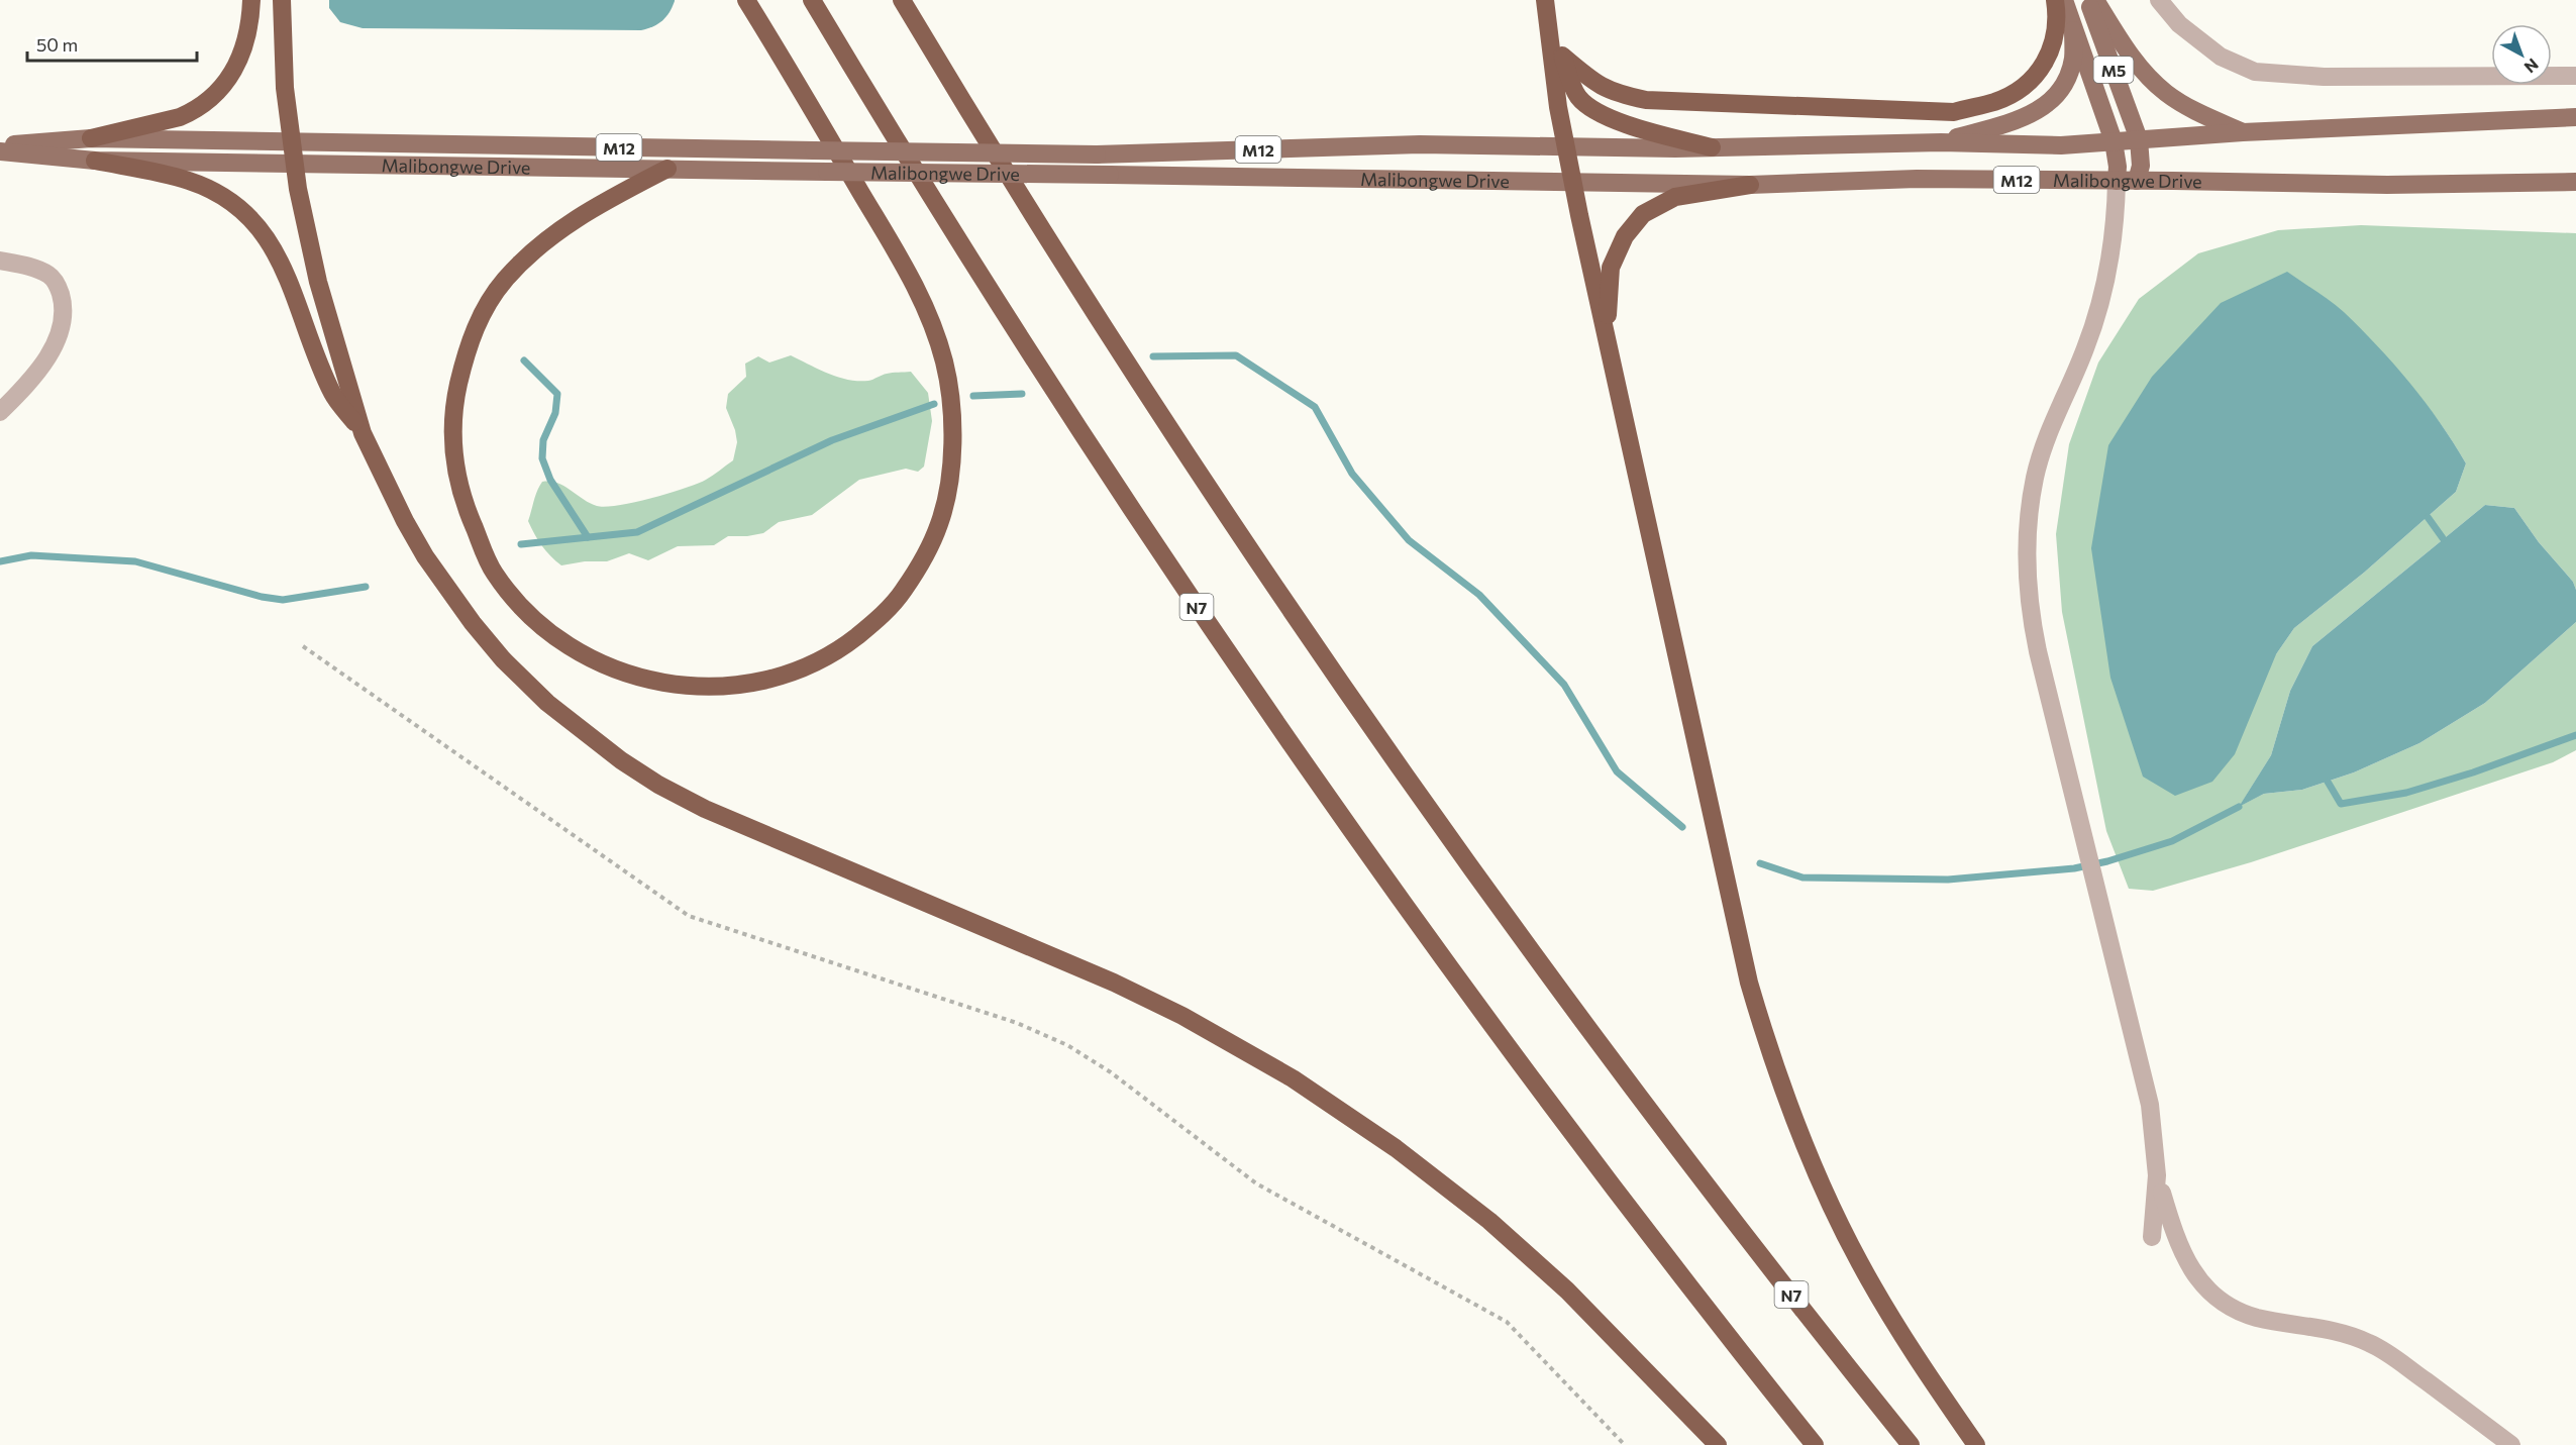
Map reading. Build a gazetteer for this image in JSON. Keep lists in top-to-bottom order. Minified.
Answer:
{"streets":{"highway":["N7"],"main road":["M5","M12","Malibongwe Drive"]},"crossings":[["M5","Malibongwe Drive"],["M12","Malibongwe Drive"]],"scale_bar":"50 m","north":"bottom right"}
